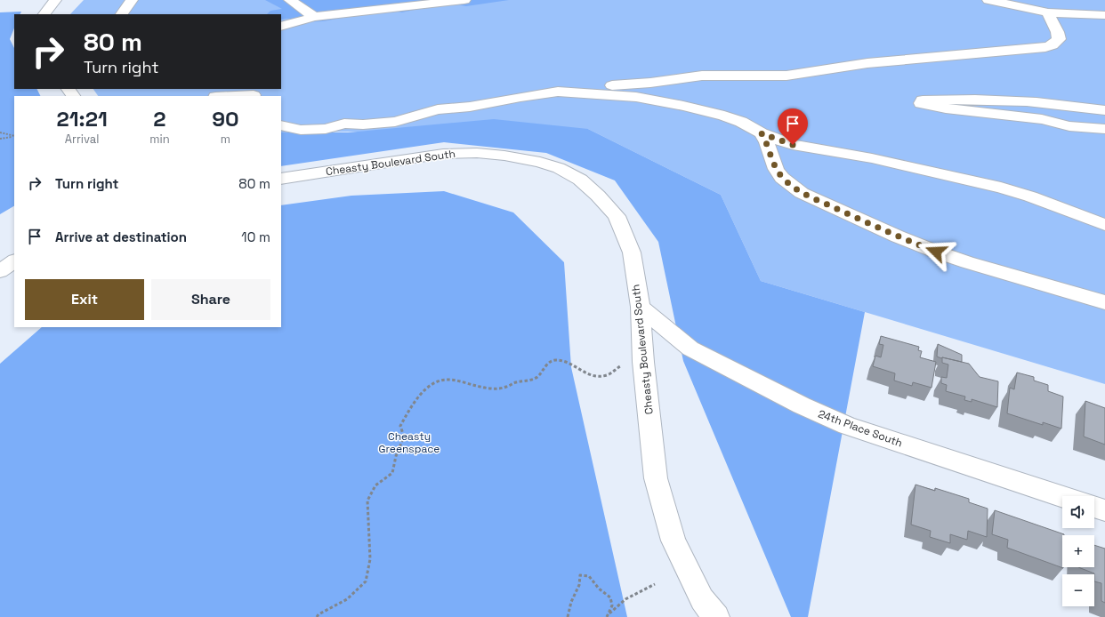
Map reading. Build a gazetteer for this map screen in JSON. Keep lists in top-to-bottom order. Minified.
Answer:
{"streets":{"street":["Cheasty Boulevard South","24th Place South"]},"crossings":[["Cheasty Boulevard South","24th Place South"]],"parks":["Cheasty Greenspace"],"page":{"turn":["80 m","Turn right"],"eta":["21:21","Arrival","2","min","90","m"],"list":[{"name":"Turn right","value":"80 m"},{"name":"Arrive at destination","value":"10 m"}],"buttons":["Exit","Share"],"map_buttons":["+","−"]}}
